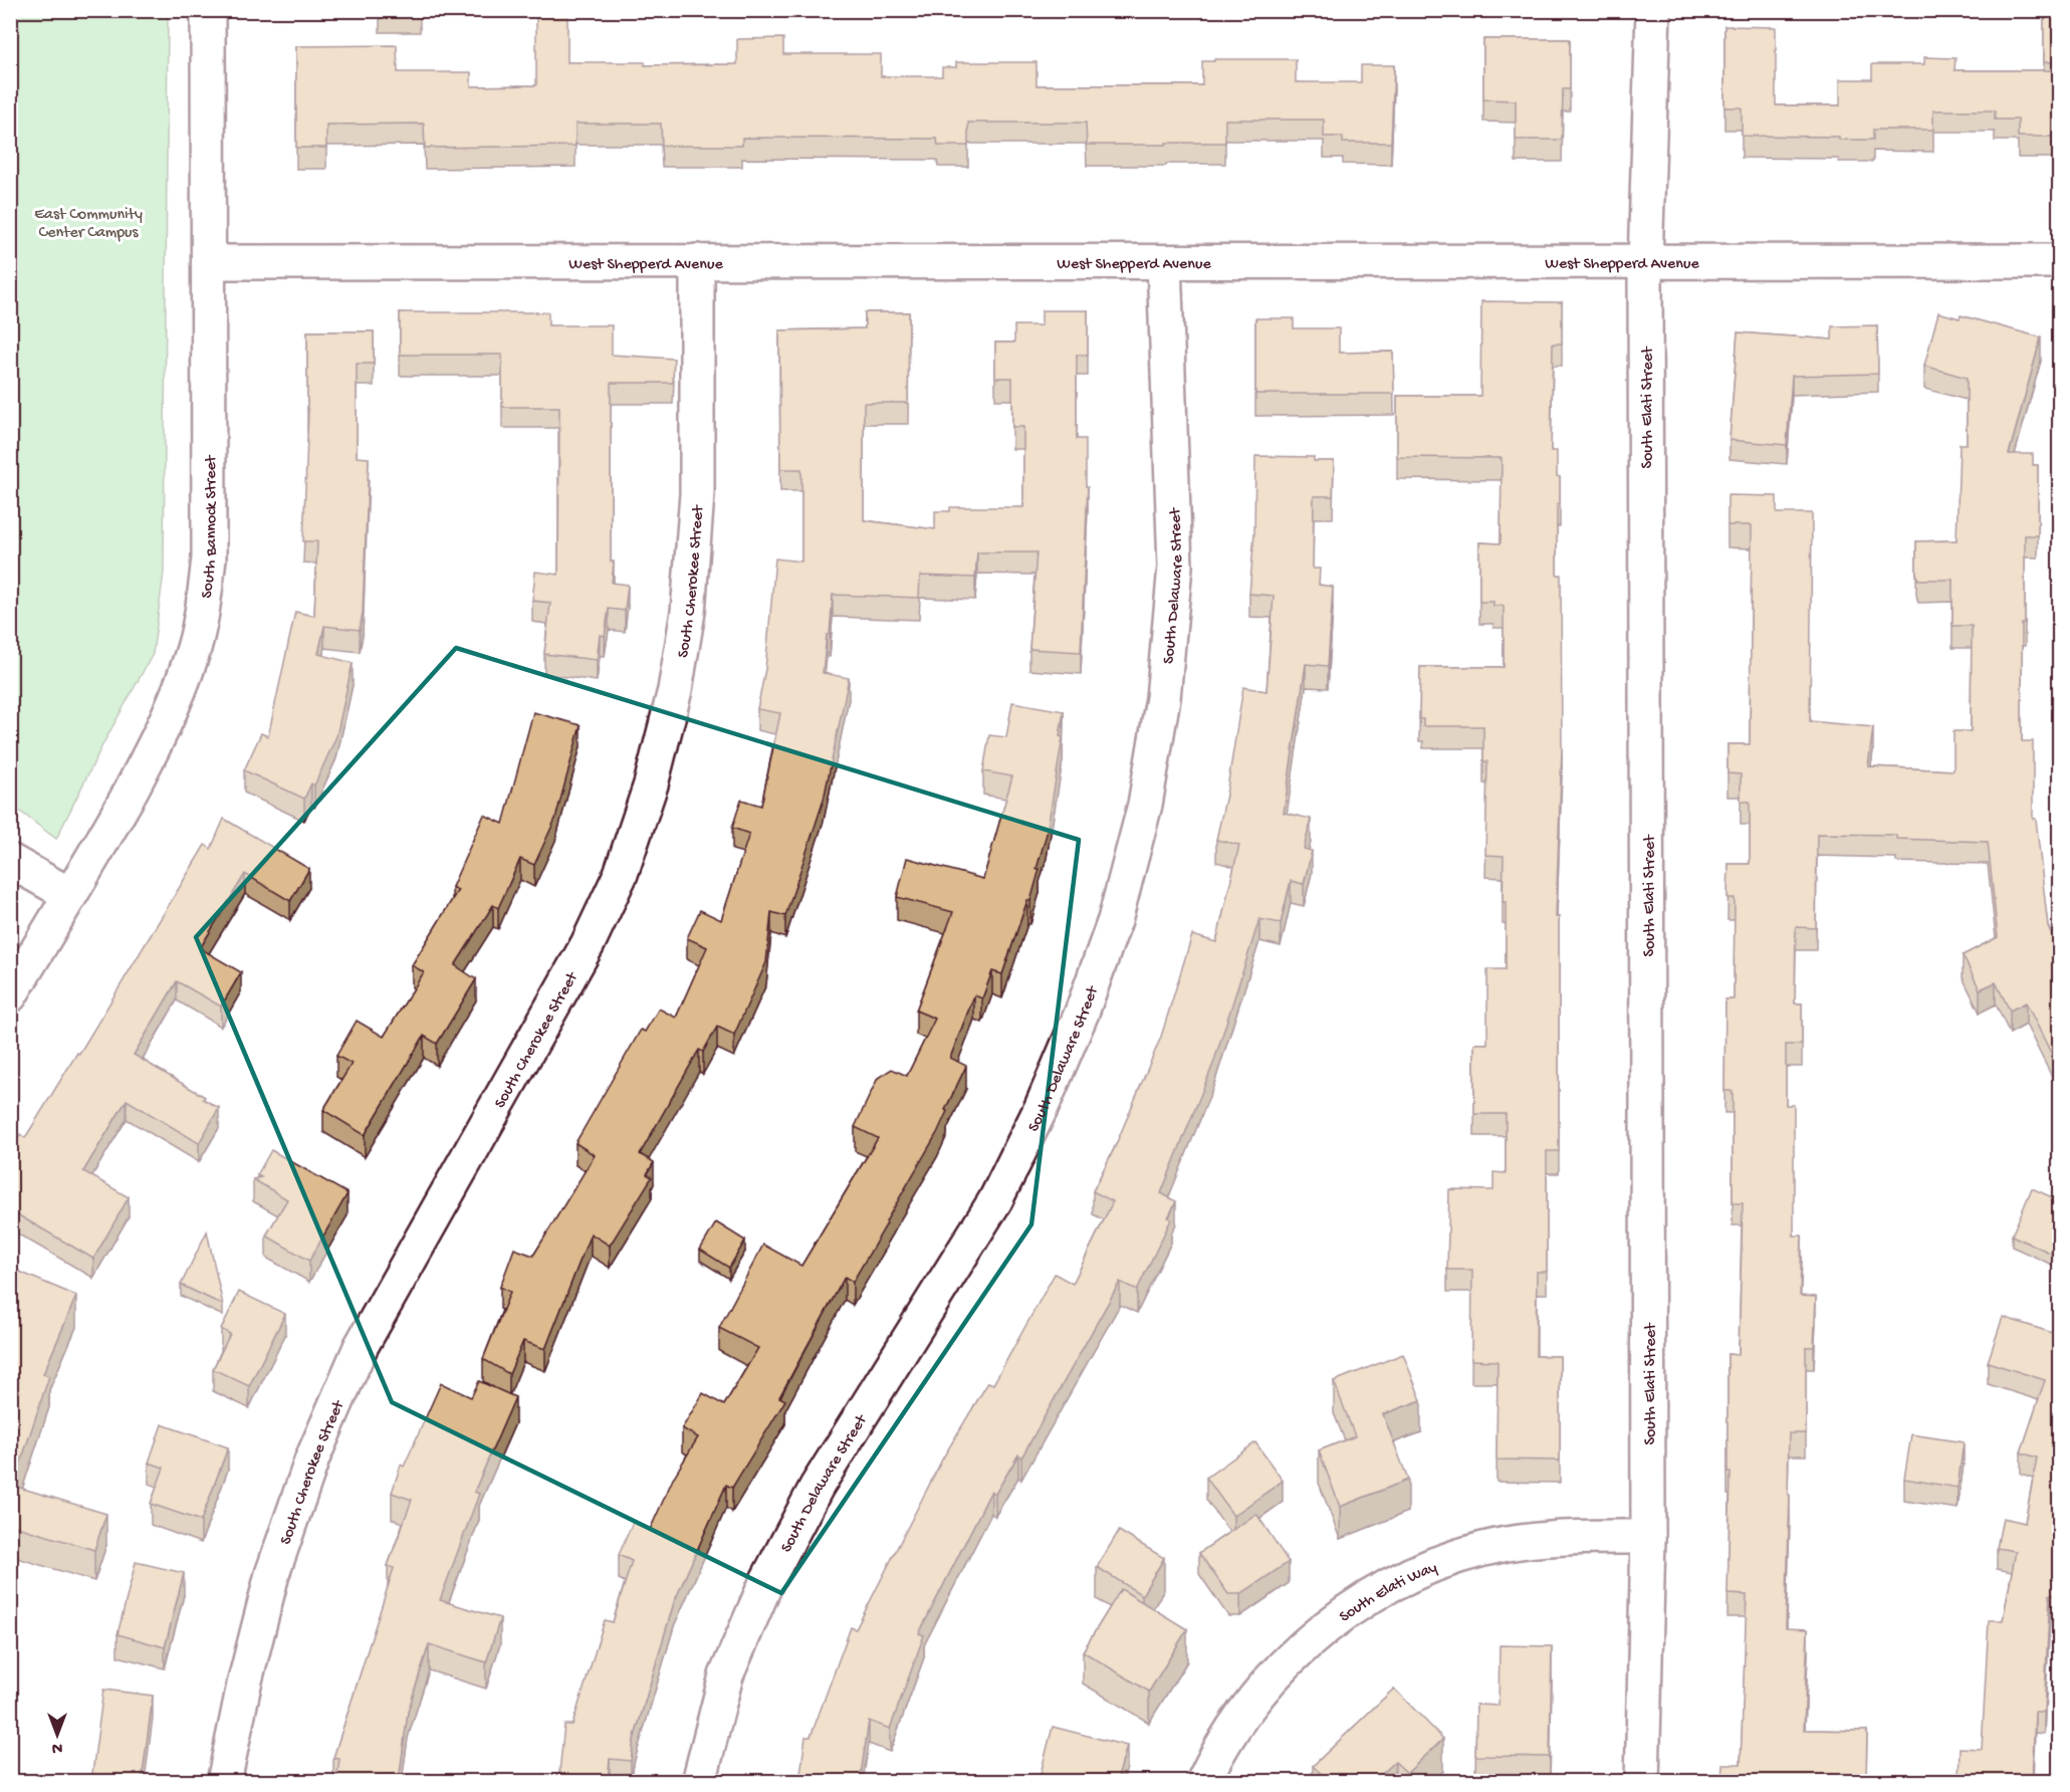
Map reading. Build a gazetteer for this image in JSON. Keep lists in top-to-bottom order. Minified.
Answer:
{"streets":{"street":["West Shepperd Avenue","South Elati Street","South Bannock Street","South Cherokee Street","South Delaware Street","South Elati Way"]},"crossings":[["West Shepperd Avenue","South Elati Street"],["West Shepperd Avenue","South Bannock Street"],["West Shepperd Avenue","South Cherokee Street"],["West Shepperd Avenue","South Delaware Street"],["South Elati Street","South Elati Way"]],"parks":["East Community Center Campus"],"north":"bottom"}
